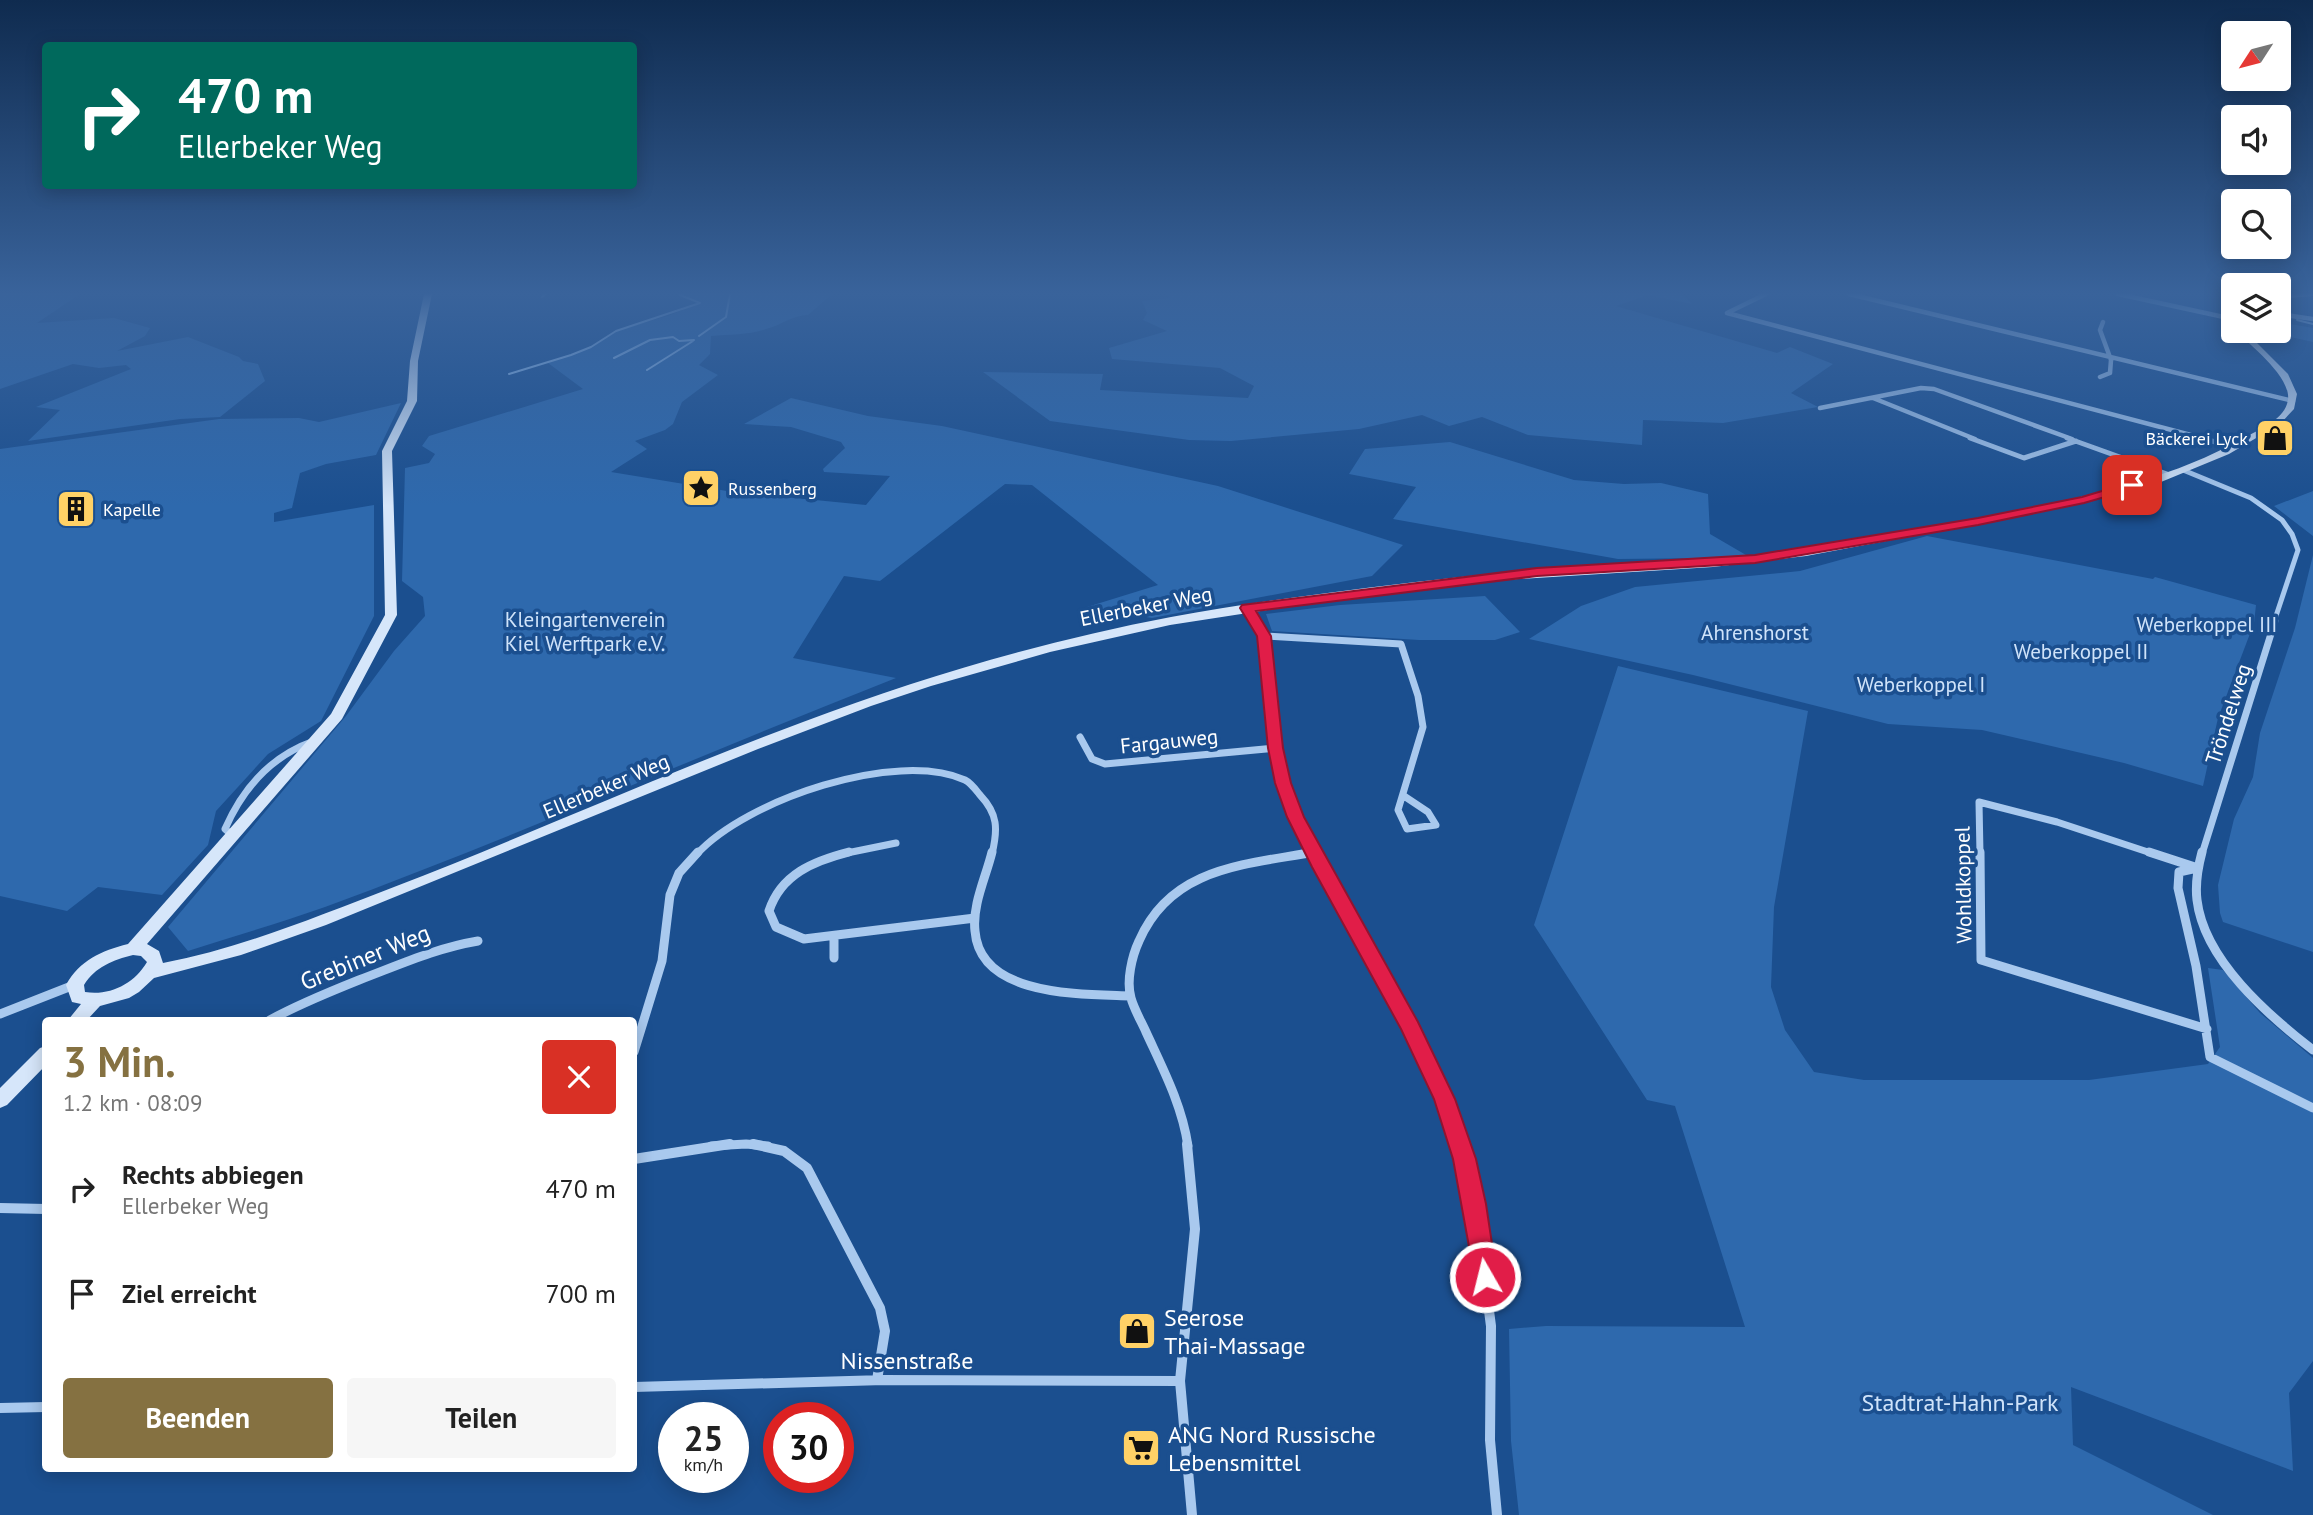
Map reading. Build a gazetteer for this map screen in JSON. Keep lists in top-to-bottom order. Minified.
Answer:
{"streets":{"street":["Ellerbeker Weg","Tröndelweg","Fargauweg","Wohldkoppel","Grebiner Weg","Nissenstraße"]},"crossings":[["Ellerbeker Weg","Tröndelweg"],["Tröndelweg","Wohldkoppel"]],"parks":["Kleingartenverein Kiel Werftpark e.V.","Weberkoppel III","Ahrenshorst","Weberkoppel II","Weberkoppel I","Stadtrat-Hahn-Park"],"places":{"shop":["Bäckerei Lyck","Seerose Thai-Massage"],"place":["Russenberg"],"building":["Kapelle"],"supermarket":["ANG Nord Russische Lebensmittel"]},"north":"bottom left","page":{"turn":["470 m","Ellerbeker Weg"],"heading":["3 Min.","1.2 km · 08:09"],"list":[{"name":"Rechts abbiegen","note":"Ellerbeker Weg","value":"470 m"},{"name":"Ziel erreicht","value":"700 m"}],"buttons":["Beenden","Teilen"],"speed":"25 km/h","limit":"30"}}
